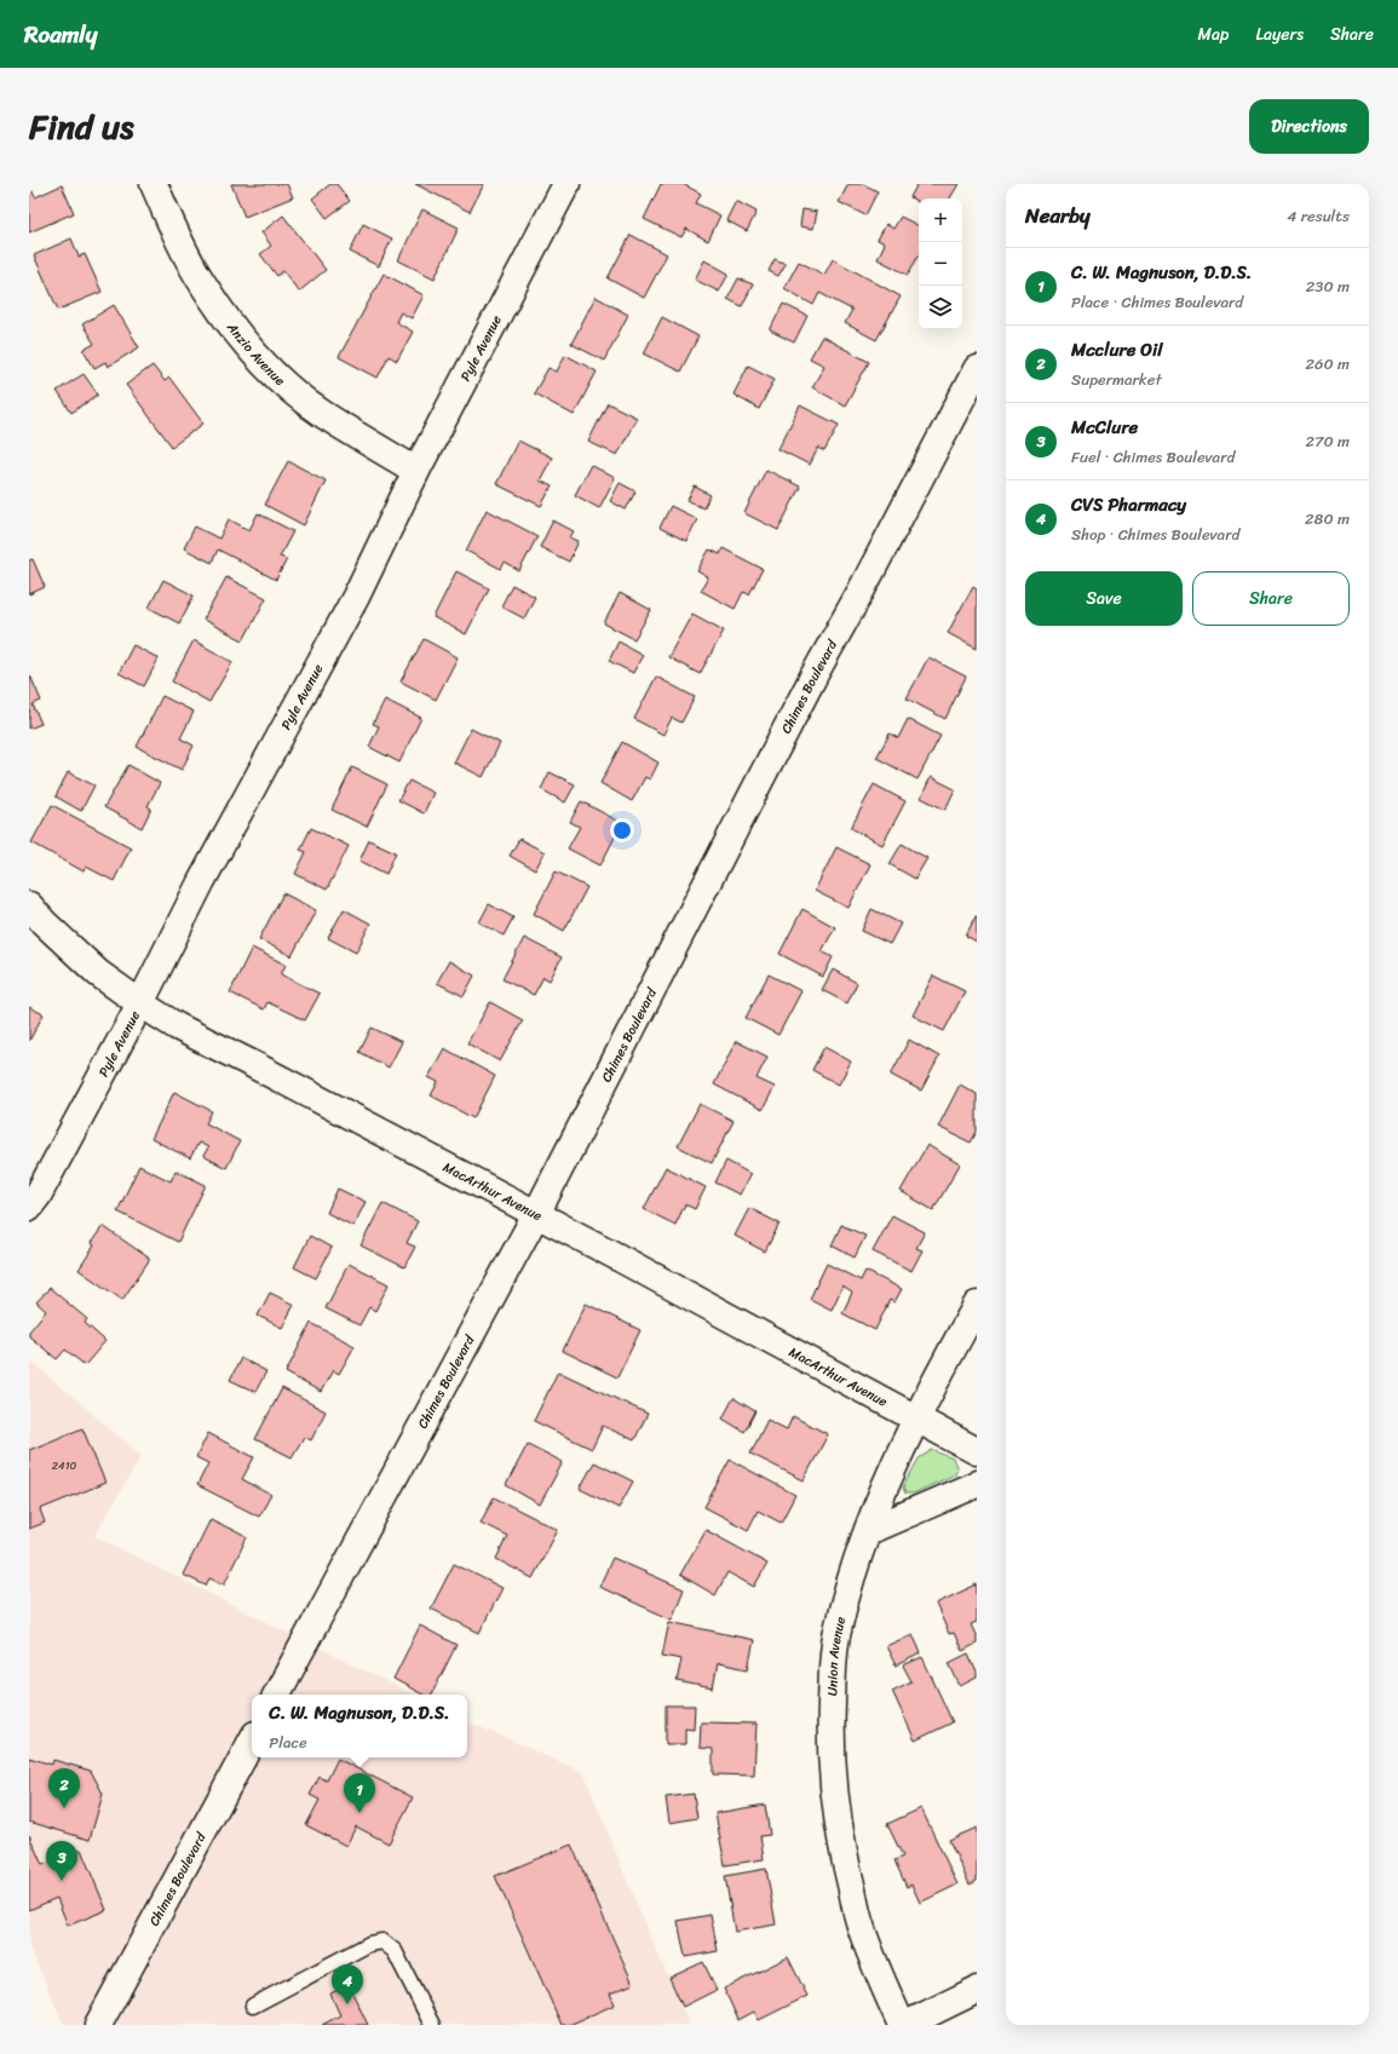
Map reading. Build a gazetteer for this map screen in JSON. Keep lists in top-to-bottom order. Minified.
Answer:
{"streets":{"street":["Pyle Avenue","Anzio Avenue","Chimes Boulevard","MacArthur Avenue","Union Avenue"]},"crossings":[["Pyle Avenue","Anzio Avenue"],["Pyle Avenue","MacArthur Avenue"],["Chimes Boulevard","MacArthur Avenue"],["MacArthur Avenue","Union Avenue"]],"house_numbers":["2410"],"page":{"header":"Roamly","nav":["Map","Layers","Share"],"title":"Find us","buttons":["Directions",["Save","Share"]],"heading":["Nearby","4 results"],"map_buttons":["+","−"],"list":[{"mark":"1","name":"C. W. Magnuson, D.D.S.","note":"Place · Chimes Boulevard","value":"230 m"},{"mark":"2","name":"Mcclure Oil","note":"Supermarket","value":"260 m"},{"mark":"3","name":"McClure","note":"Fuel · Chimes Boulevard","value":"270 m"},{"mark":"4","name":"CVS Pharmacy","note":"Shop · Chimes Boulevard","value":"280 m"}],"popup":["C. W. Magnuson, D.D.S.","Place"],"pins":["2","1","3","4"]}}
